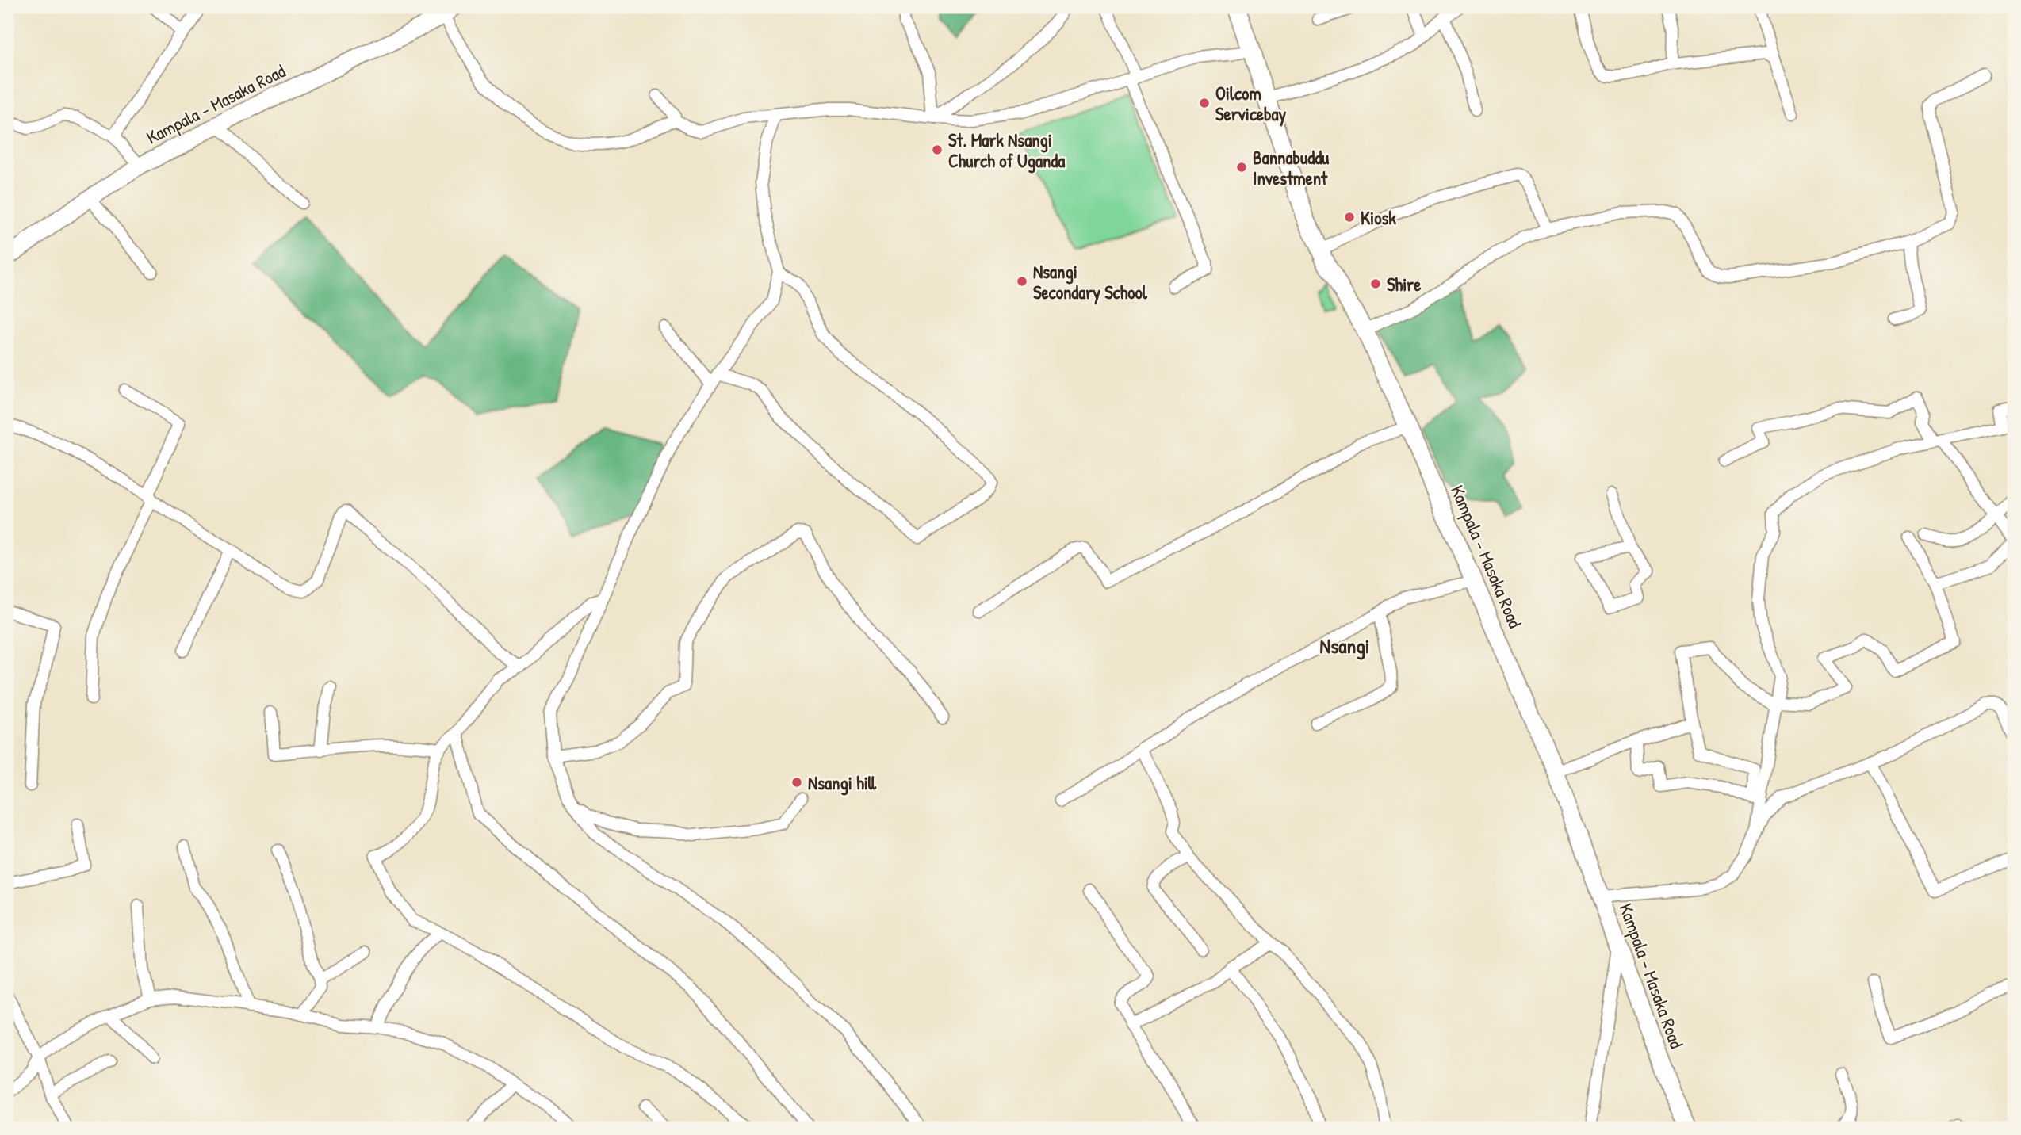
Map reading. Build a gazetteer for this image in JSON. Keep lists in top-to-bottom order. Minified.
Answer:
{"streets":{"main road":["Kampala - Masaka Road"]},"districts":["Nsangi"],"places":["Oilcom Servicebay","St. Mark Nsangi Church of Uganda","Bannabuddu Investment","Kiosk","Nsangi Secondary School","Shire","Nsangi hill"]}
